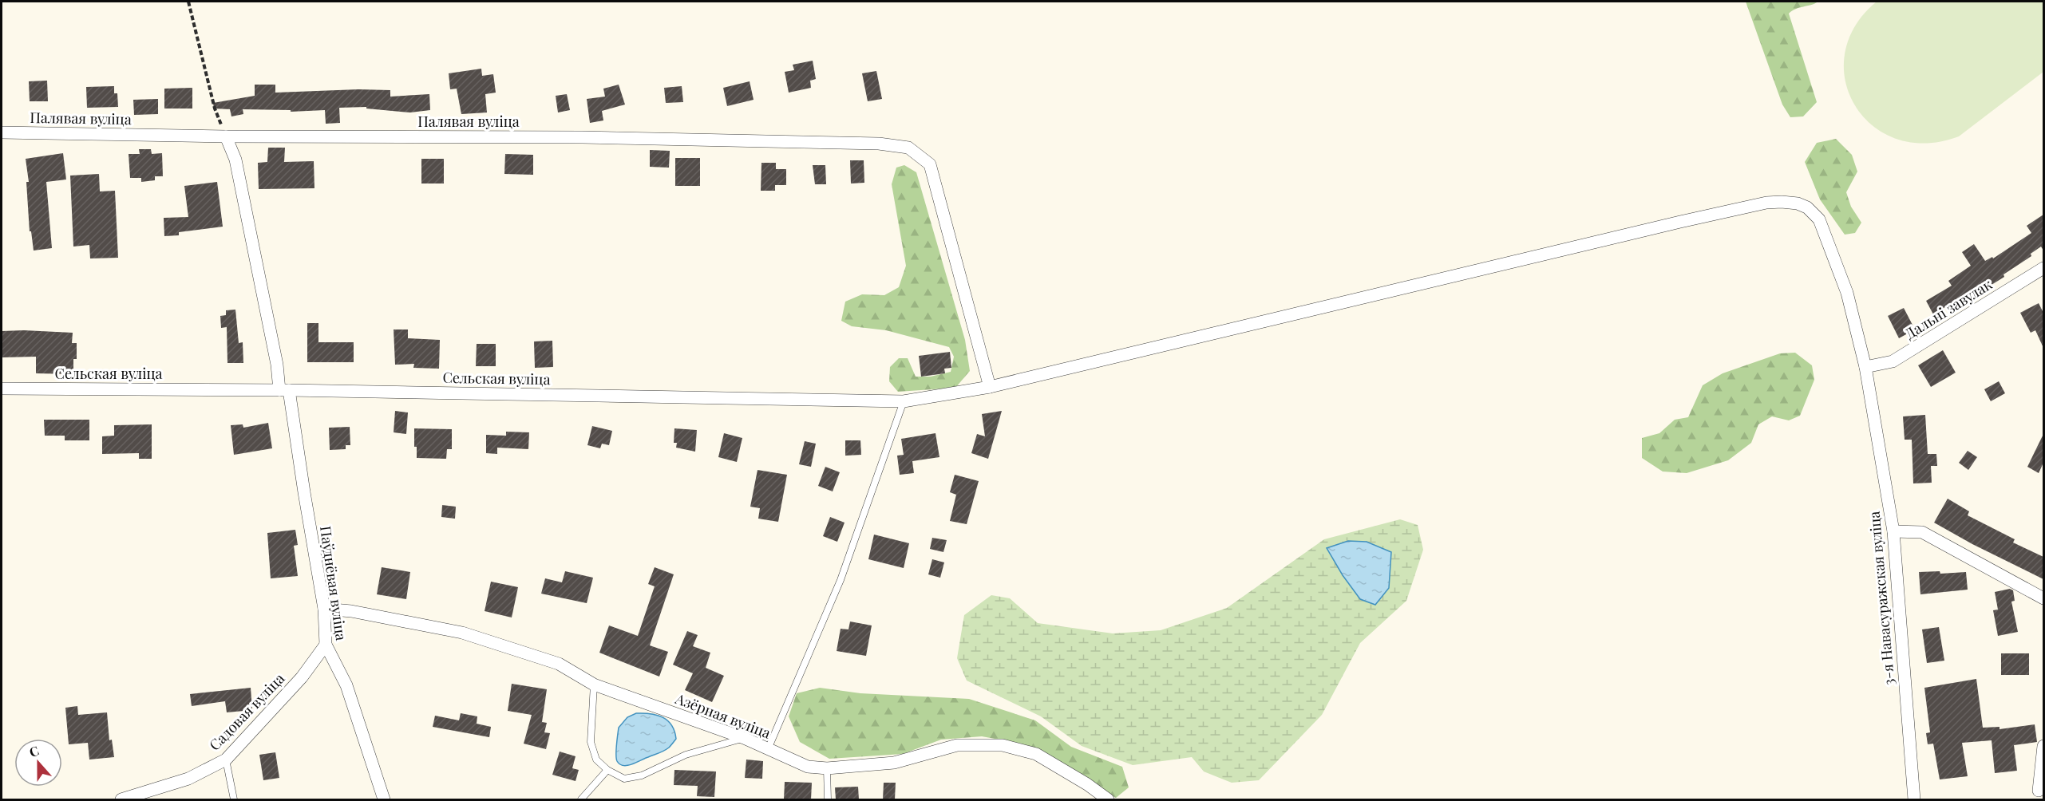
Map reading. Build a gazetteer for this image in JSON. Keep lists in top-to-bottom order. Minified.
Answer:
{"streets":{"street":["Палявая вуліца","Дальні завулак","Сельская вуліца","Паўднёвая вуліца","3-я Навасуражская вуліца","Садовая вуліца","Азёрная вуліца"]},"crossings":[["Палявая вуліца","Сельская вуліца"],["Палявая вуліца","Паўднёвая вуліца"],["Палявая вуліца","3-я Навасуражская вуліца"],["Дальні завулак","3-я Навасуражская вуліца"],["Сельская вуліца","Паўднёвая вуліца"],["Сельская вуліца","3-я Навасуражская вуліца"],["Паўднёвая вуліца","Садовая вуліца"],["Паўднёвая вуліца","Азёрная вуліца"]],"north":"top"}
